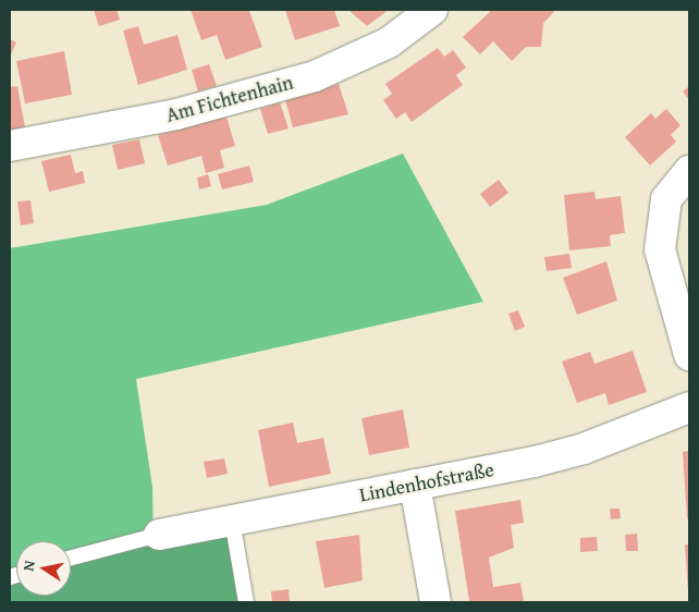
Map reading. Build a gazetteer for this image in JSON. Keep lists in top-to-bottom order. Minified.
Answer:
{"streets":{"street":["Am Fichtenhain","Lindenhofstraße"]},"north":"left"}
